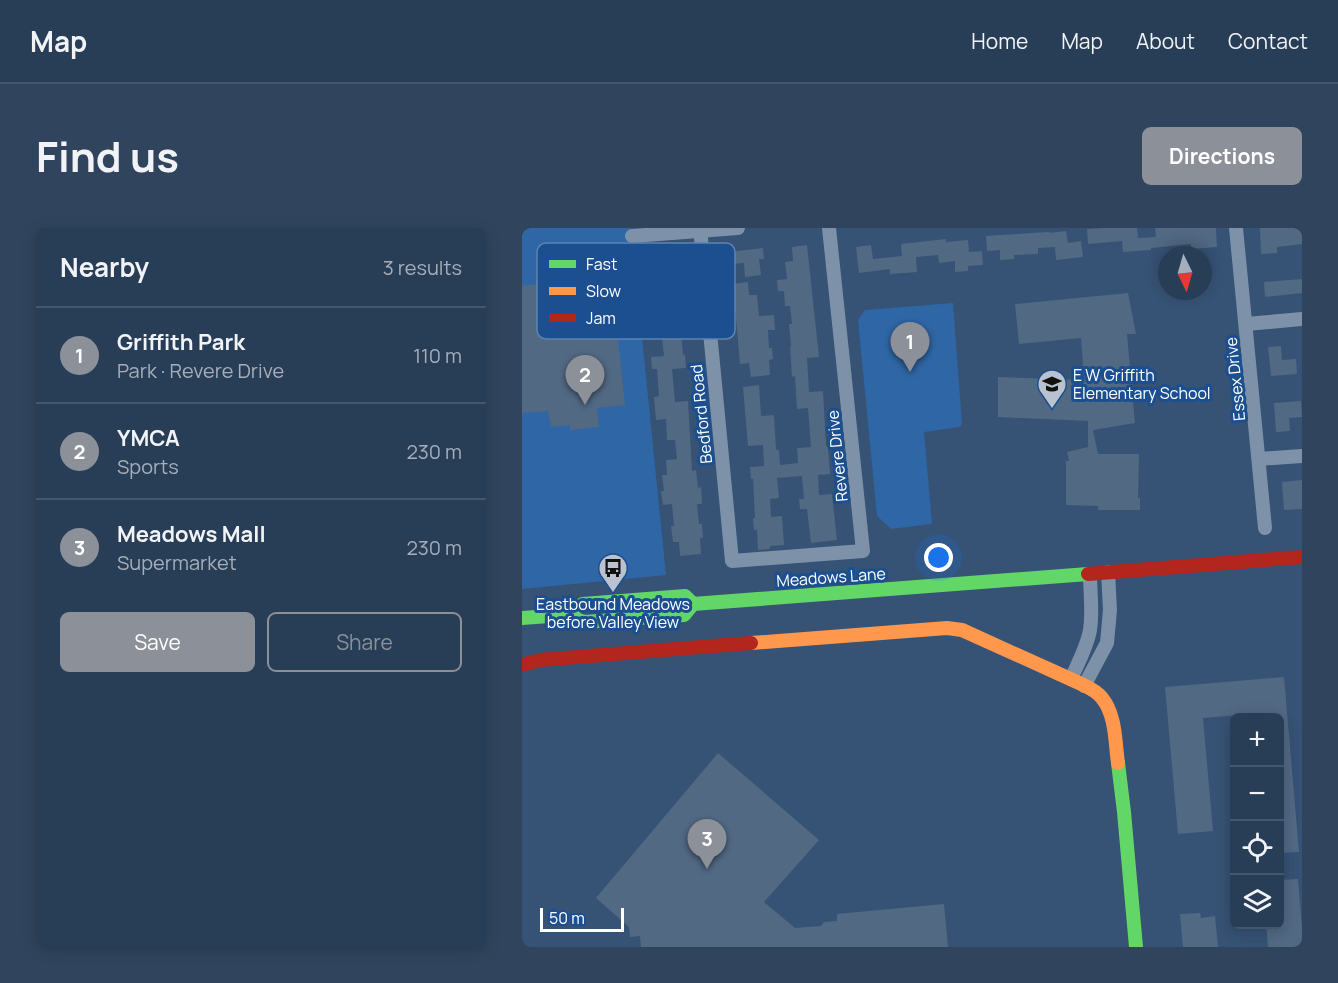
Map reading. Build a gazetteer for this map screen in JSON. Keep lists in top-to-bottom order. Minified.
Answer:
{"streets":{"street":["Essex Drive","Bedford Road","Revere Drive","Meadows Lane"]},"crossings":[["Bedford Road","Revere Drive"]],"places":{"school or university":["E W Griffith Elementary School"],"bus stop":["Eastbound Meadows before Valley View"]},"legend":["Fast","Slow","Jam"],"scale_bar":"50 m","north":"bottom","page":{"header":"Map","nav":["Home","Map","About","Contact"],"title":"Find us","buttons":["Directions",["Save","Share"]],"heading":["Nearby","3 results"],"list":[{"mark":"1","name":"Griffith Park","note":"Park · Revere Drive","value":"110 m"},{"mark":"2","name":"YMCA","note":"Sports","value":"230 m"},{"mark":"3","name":"Meadows Mall","note":"Supermarket","value":"230 m"}],"pins":["1","2","3"],"map_buttons":["+","−"],"scale":"50 m"}}
